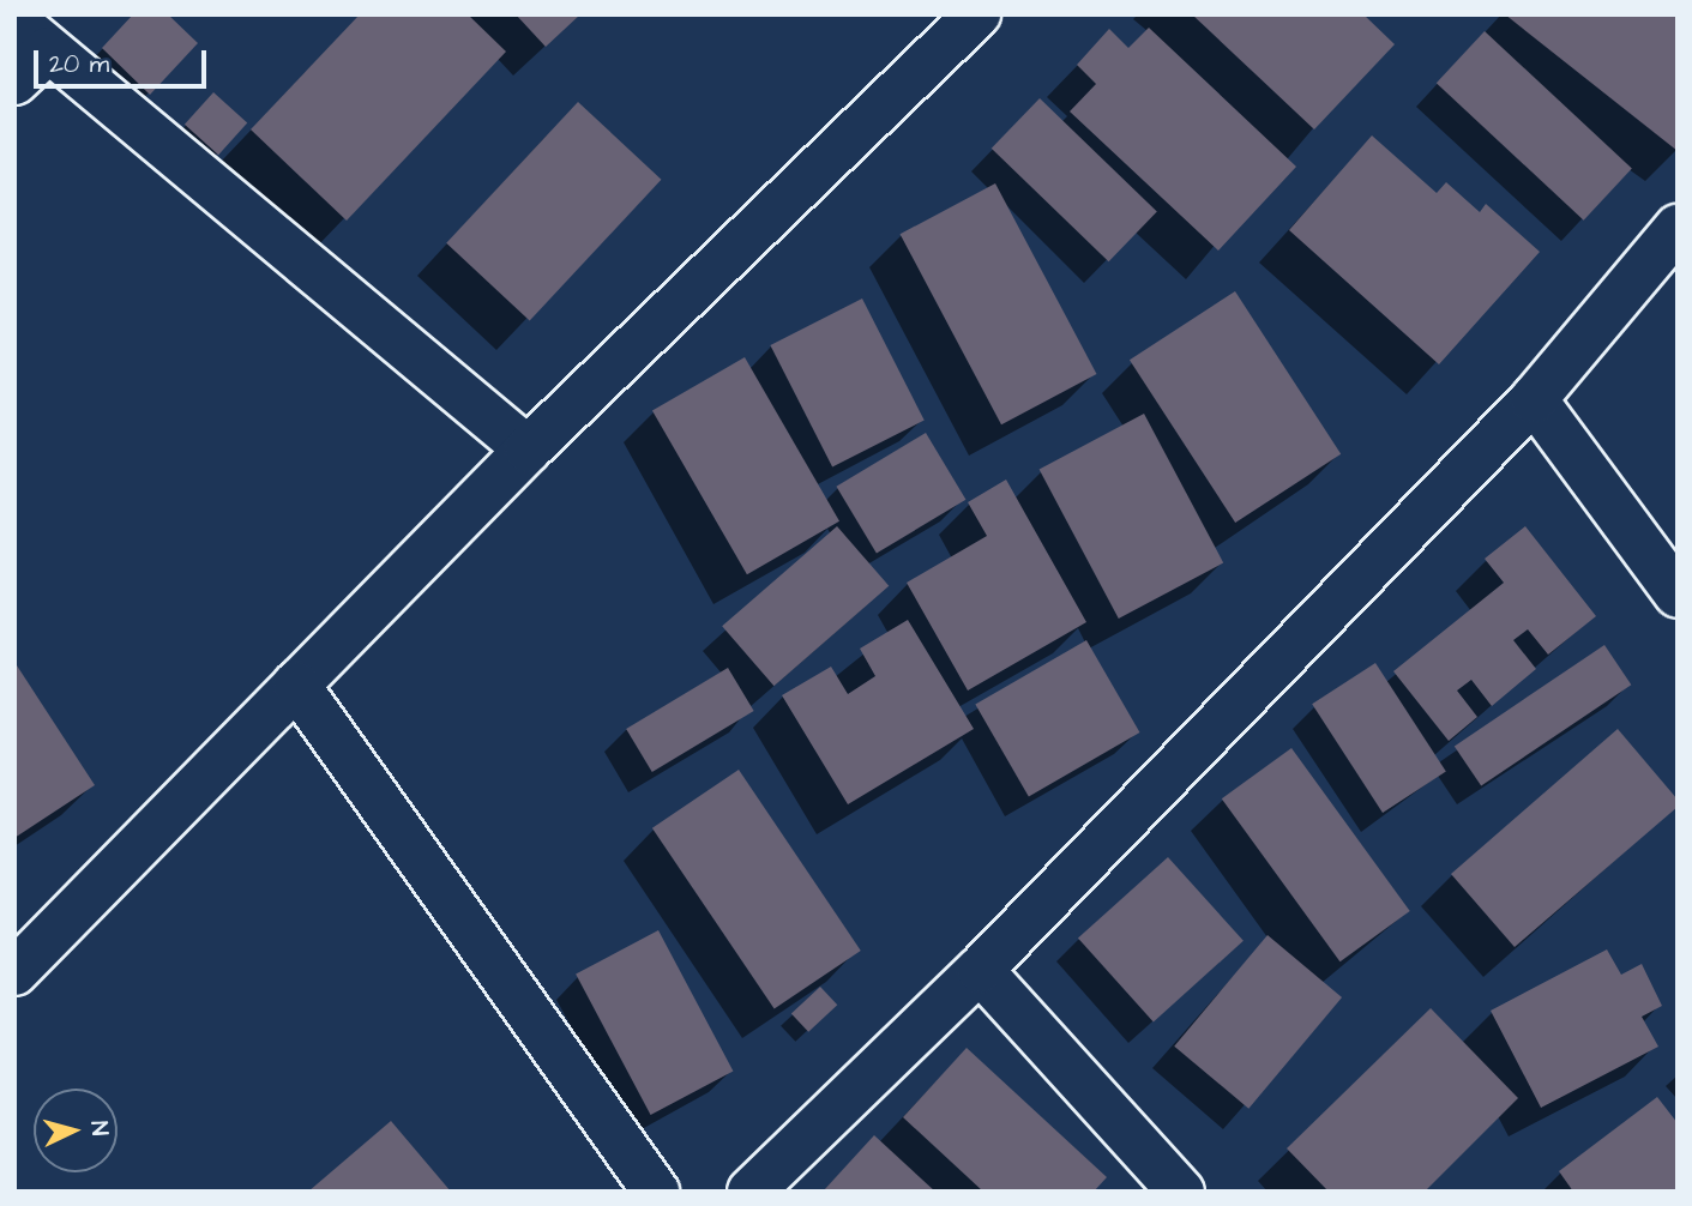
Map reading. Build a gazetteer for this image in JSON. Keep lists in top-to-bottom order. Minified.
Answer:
{"scale_bar":"20 m","north":"right"}
